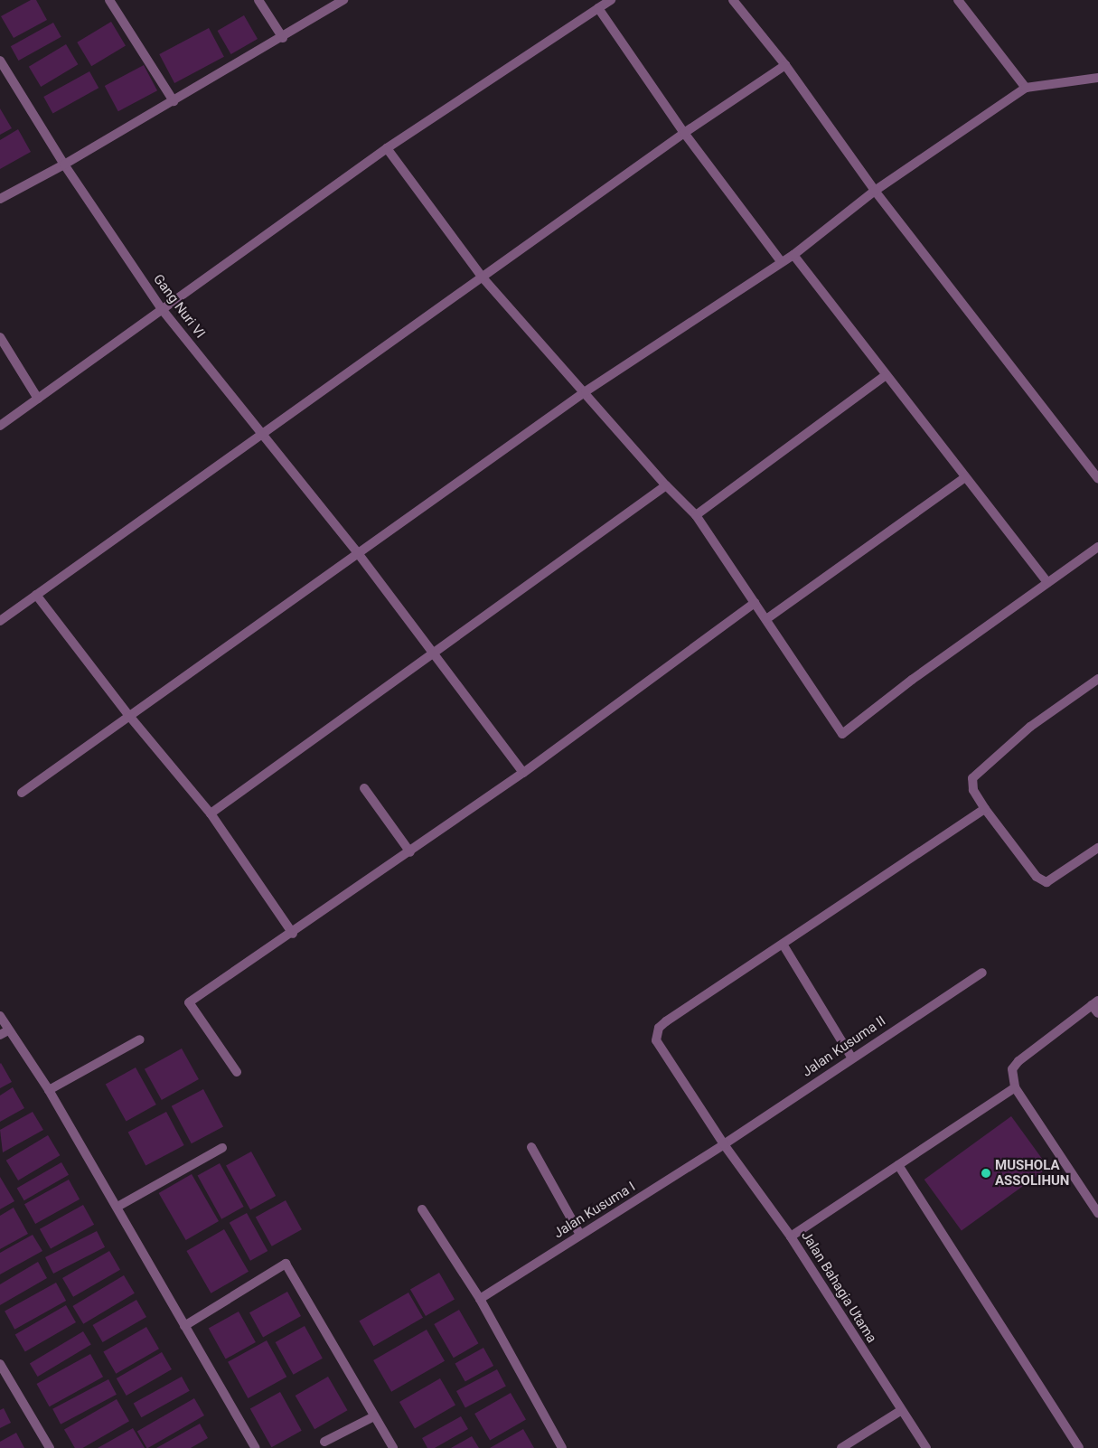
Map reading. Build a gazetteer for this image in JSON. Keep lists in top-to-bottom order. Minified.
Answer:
{"streets":{"street":["Gang Nuri VI","Jalan Kusuma II","Jalan Kusuma I","Jalan Bahagia Utama"]},"crossings":[["Jalan Kusuma II","Jalan Kusuma I"],["Jalan Kusuma II","Jalan Bahagia Utama"],["Jalan Kusuma I","Jalan Bahagia Utama"]],"places":["MUSHOLA ASSOLIHUN"]}
